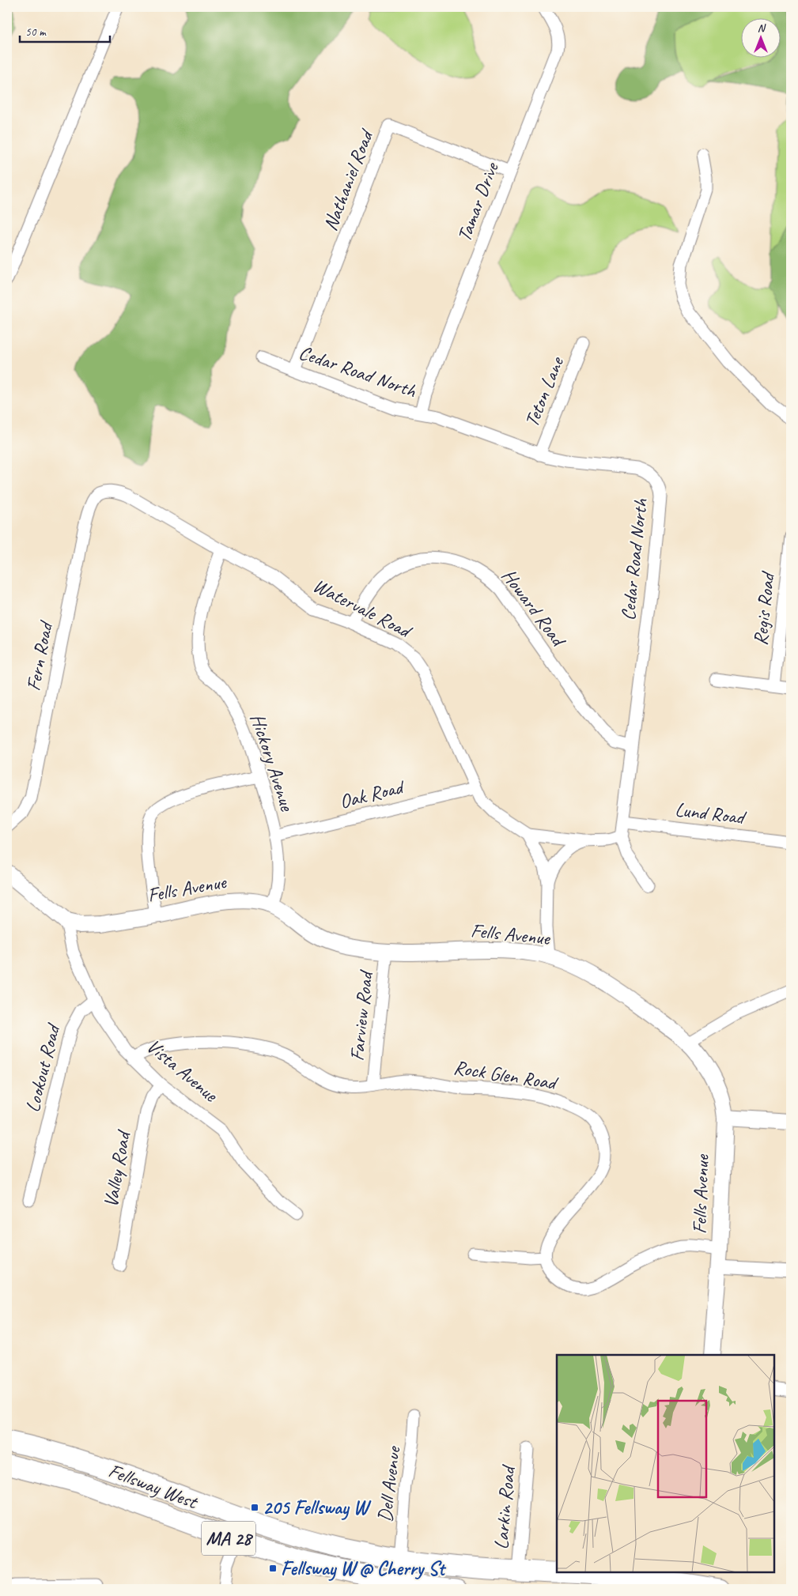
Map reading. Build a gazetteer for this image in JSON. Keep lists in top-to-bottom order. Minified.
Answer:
{"streets":{"main road":["Fellsway West","MA 28"],"street":["Nathaniel Road","Tamar Drive","Cedar Road North","Teton Lane","Howard Road","Watervale Road","Regis Road","Fern Road","Hickory Avenue","Oak Road","Lund Road","Fells Avenue","Farview Road","Lookout Road","Vista Avenue","Rock Glen Road","Valley Road","Dell Avenue","Larkin Road"]},"crossings":[["Nathaniel Road","Tamar Drive"],["Nathaniel Road","Cedar Road North"],["Tamar Drive","Cedar Road North"],["Cedar Road North","Teton Lane"],["Cedar Road North","Howard Road"],["Cedar Road North","Lund Road"],["Howard Road","Watervale Road"],["Watervale Road","Fern Road"],["Watervale Road","Hickory Avenue"],["Watervale Road","Oak Road"],["Watervale Road","Fells Avenue"],["Hickory Avenue","Oak Road"],["Hickory Avenue","Fells Avenue"],["Fells Avenue","Farview Road"],["Fells Avenue","Vista Avenue"],["Farview Road","Rock Glen Road"],["Lookout Road","Vista Avenue"],["Vista Avenue","Rock Glen Road"],["Vista Avenue","Valley Road"],["Dell Avenue","Fellsway West"],["Fellsway West","Larkin Road"]],"places":{"transit":["205 Fellsway W","Fellsway W @ Cherry St"]},"scale_bar":"50 m","north":"top"}
